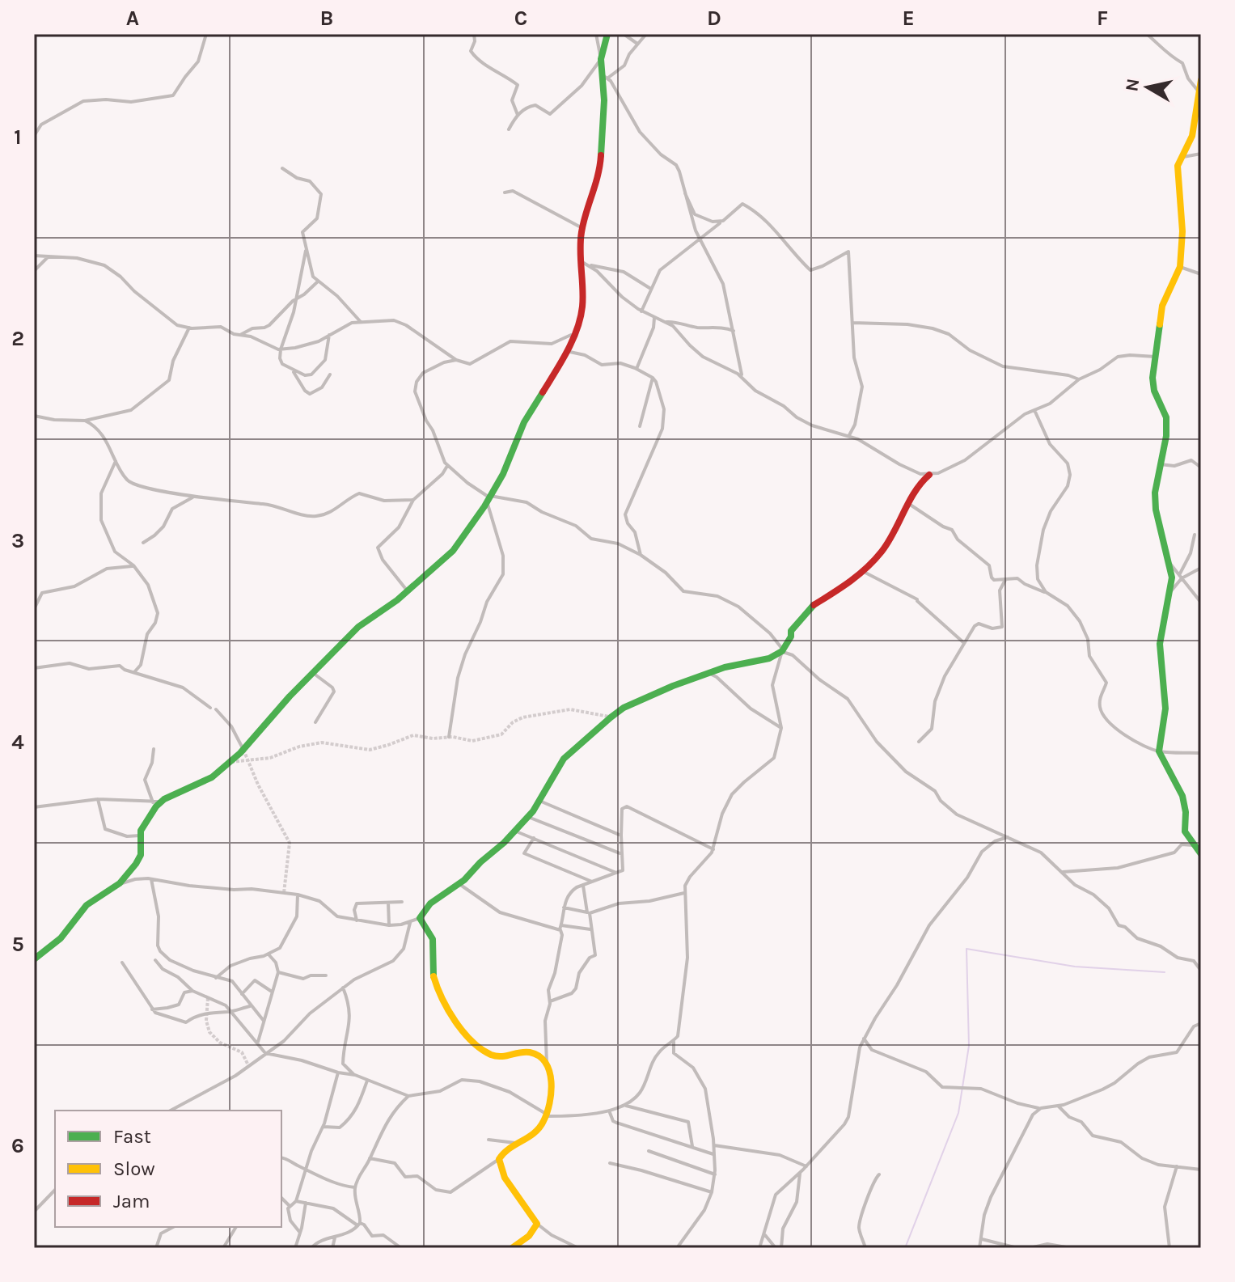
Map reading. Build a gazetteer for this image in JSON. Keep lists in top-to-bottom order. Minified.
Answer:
{"legend":["Fast","Slow","Jam"],"north":"left","grid":{"columns":["A","B","C","D","E","F"],"rows":["1","2","3","4","5","6"]}}
